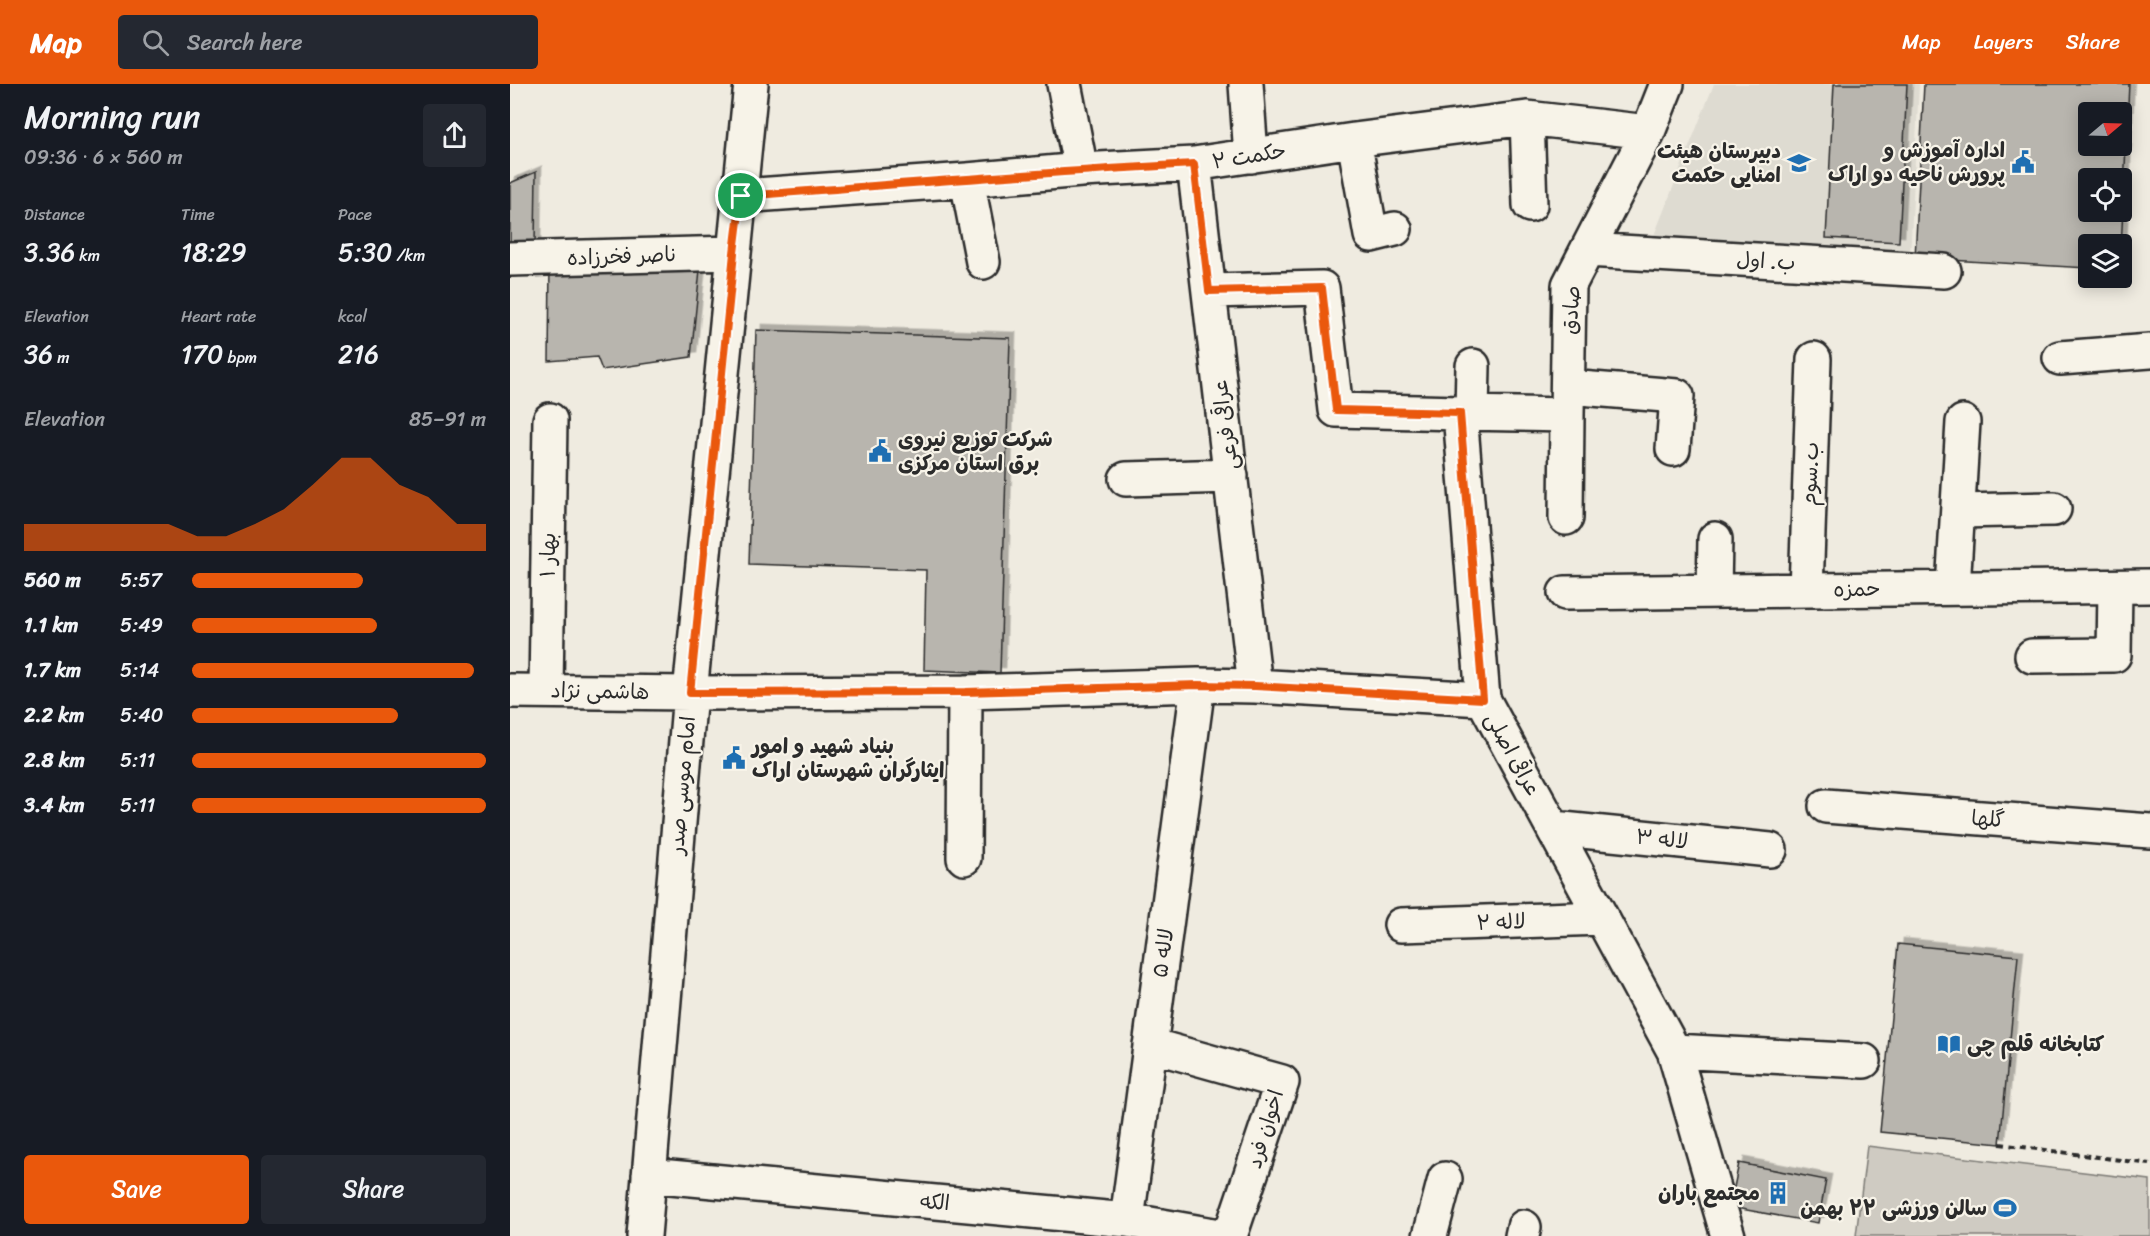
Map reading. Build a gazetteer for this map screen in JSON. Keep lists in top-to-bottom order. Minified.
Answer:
{"streets":{"street":["حکمت ۲","ناصر فخرزاده","ب. اول","صادق","عراقی فرعی","ب.سوم","بهار ۱","حمزه","هاشمی نژاد","عراقی اصلی","امام موسی صدر","گلها","لاله ۳","لاله ۲","لاله ۵","اخوان فرد","الکه"]},"crossings":[["حکمت ۲","صادق"],["حکمت ۲","عراقی فرعی"],["حکمت ۲","امام موسی صدر"],["ناصر فخرزاده","امام موسی صدر"],["ب. اول","صادق"],["عراقی فرعی","عراقی اصلی"],["ب.سوم","حمزه"],["بهار ۱","هاشمی نژاد"],["هاشمی نژاد","عراقی اصلی"],["هاشمی نژاد","امام موسی صدر"],["عراقی اصلی","امام موسی صدر"],["عراقی اصلی","لاله ۳"],["عراقی اصلی","لاله ۲"],["عراقی اصلی","لاله ۵"],["امام موسی صدر","الکه"],["لاله ۵","اخوان فرد"],["لاله ۵","الکه"]],"places":{"public building":["اداره آموزش و پرورش ناحیه دو اراک","شرکت توزیع نیروی برق استان مرکزی","بنیاد شهید و امور ایثارگران شهرستان اراک"],"school or university":["دبیرستان هیئت امنایی حکمت"],"library":["کتابخانه قلم چی"],"building":["مجتمع باران"],"sports":["سالن ورزشی ۲۲ بهمن"]},"north":"right","page":{"header":"Map","search":"Search here","nav":["Map","Layers","Share"],"heading":["Morning run","09:36 · 6 × 560 m"],"stats":[["Distance","3.36 km"],["Time","18:29"],["Pace","5:30 /km"],["Elevation","36 m"],["Heart rate","170 bpm"],["kcal","216"]],"chart":["Elevation","85–91 m"],"list":[{"name":"560 m","note":"5:57"},{"name":"1.1 km","note":"5:49"},{"name":"1.7 km","note":"5:14"},{"name":"2.2 km","note":"5:40"},{"name":"2.8 km","note":"5:11"},{"name":"3.4 km","note":"5:11"}],"buttons":["Save","Share"]}}
